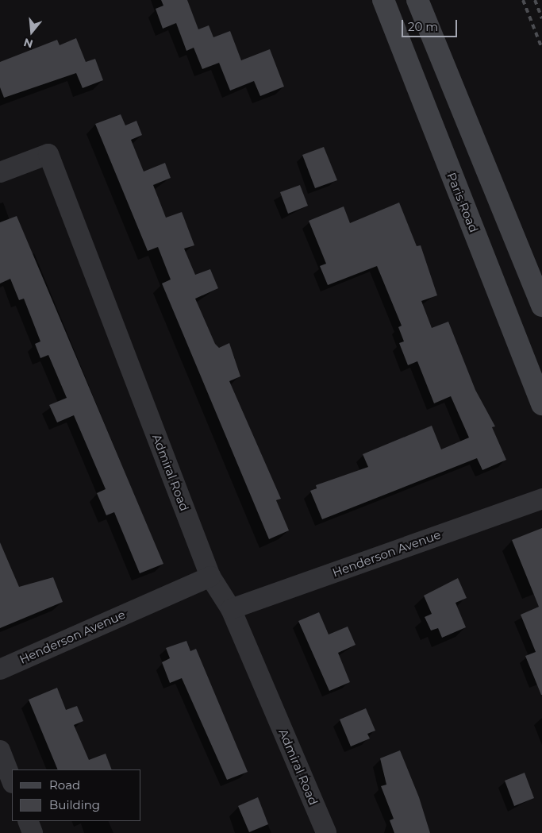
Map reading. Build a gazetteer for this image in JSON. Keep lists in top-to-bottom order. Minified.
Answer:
{"streets":{"main road":["Paris Road"],"street":["Admiral Road","Henderson Avenue"]},"crossings":[["Admiral Road","Henderson Avenue"]],"legend":["Road","Building"],"scale_bar":"20 m","north":"bottom"}
